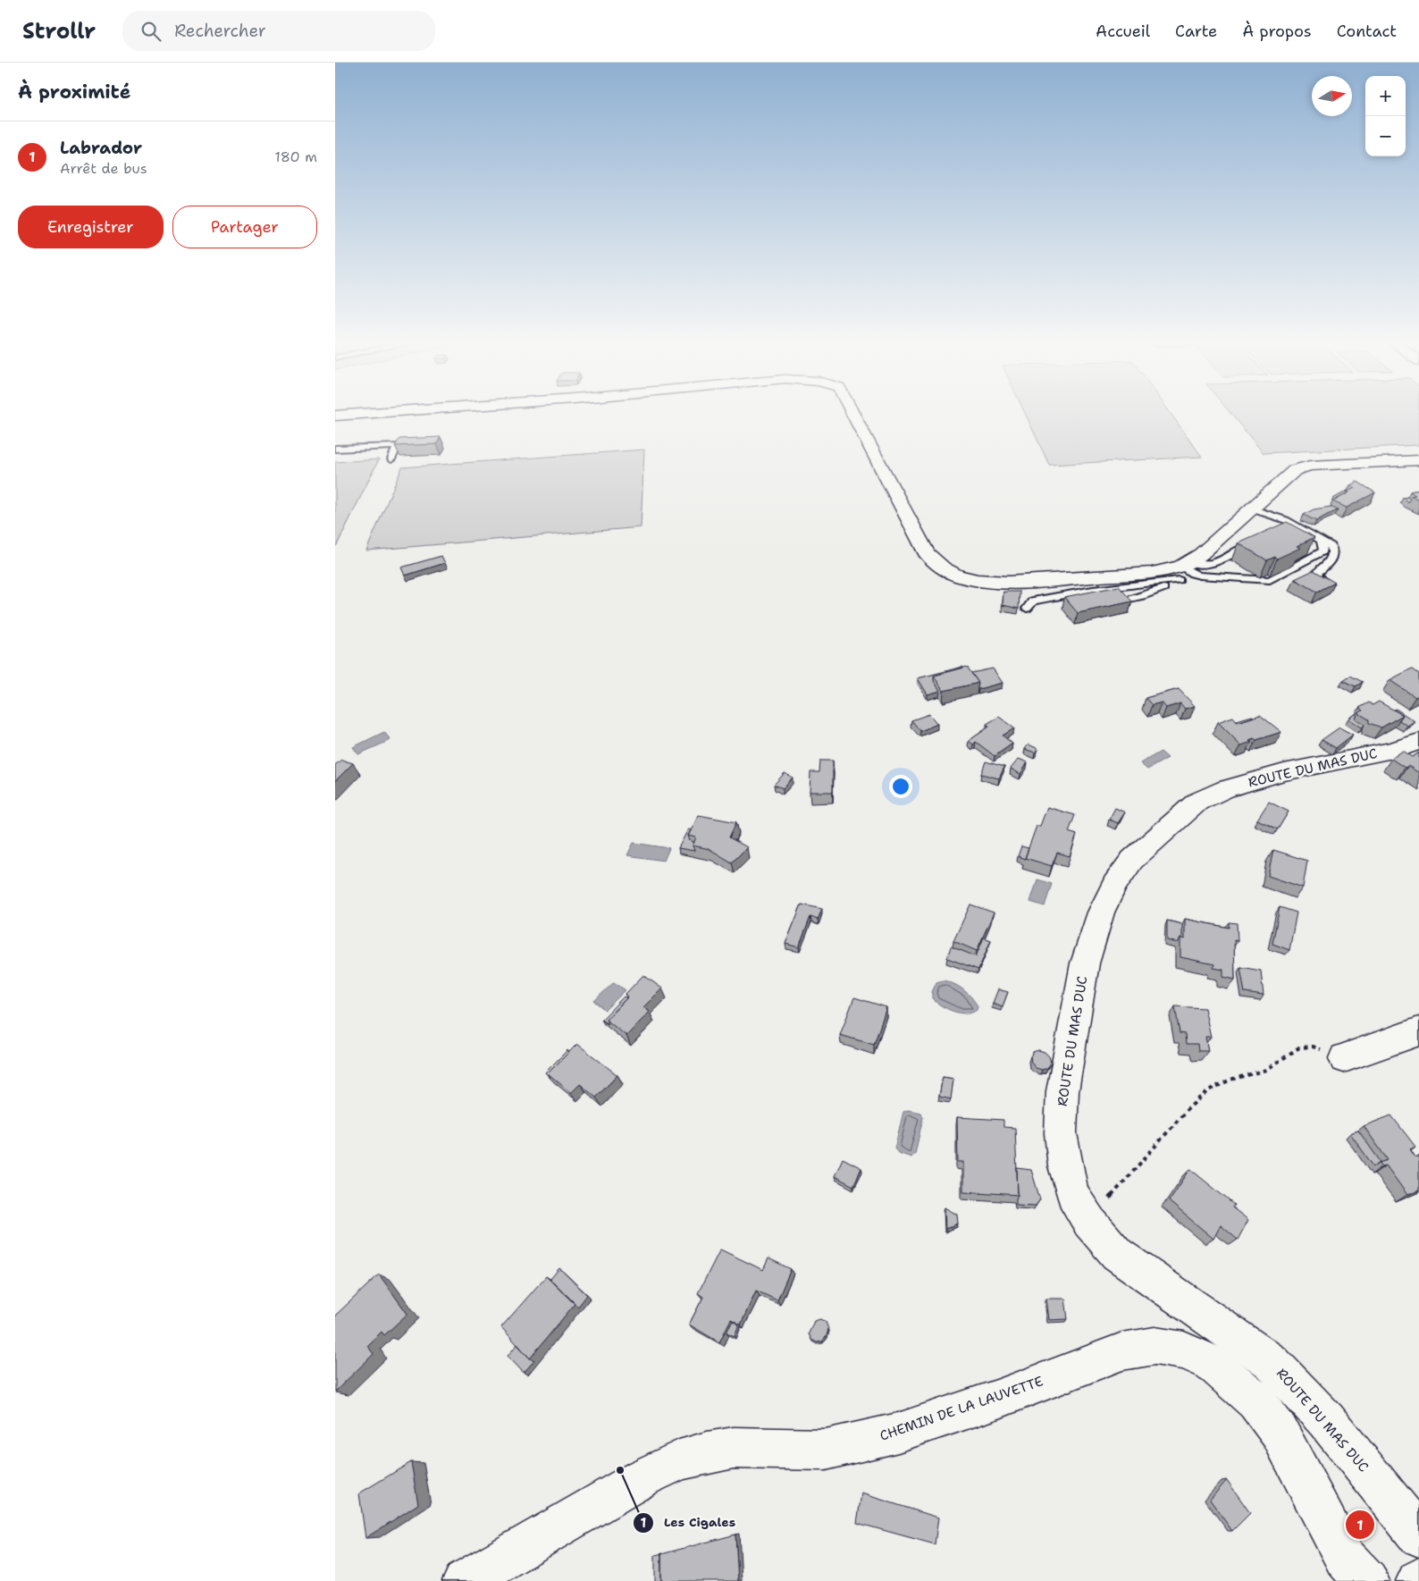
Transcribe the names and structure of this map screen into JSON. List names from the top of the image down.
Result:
{
  "streets": {
    "street": ["ROUTE DU MAS DUC", "CHEMIN DE LA LAUVETTE"]
  },
  "places": ["Les Cigales"],
  "north": "right",
  "page": {
    "header": "Strollr",
    "search": "Rechercher",
    "nav": [
      "Accueil",
      "Carte",
      "À propos",
      "Contact"
    ],
    "heading": "À proximité",
    "map_buttons": ["+", "−"],
    "list": [
      {
        "mark": "1",
        "name": "Labrador",
        "note": "Arrêt de bus",
        "value": "180 m"
      }
    ],
    "buttons": ["Enregistrer", "Partager"],
    "pins": "1"
  }
}
